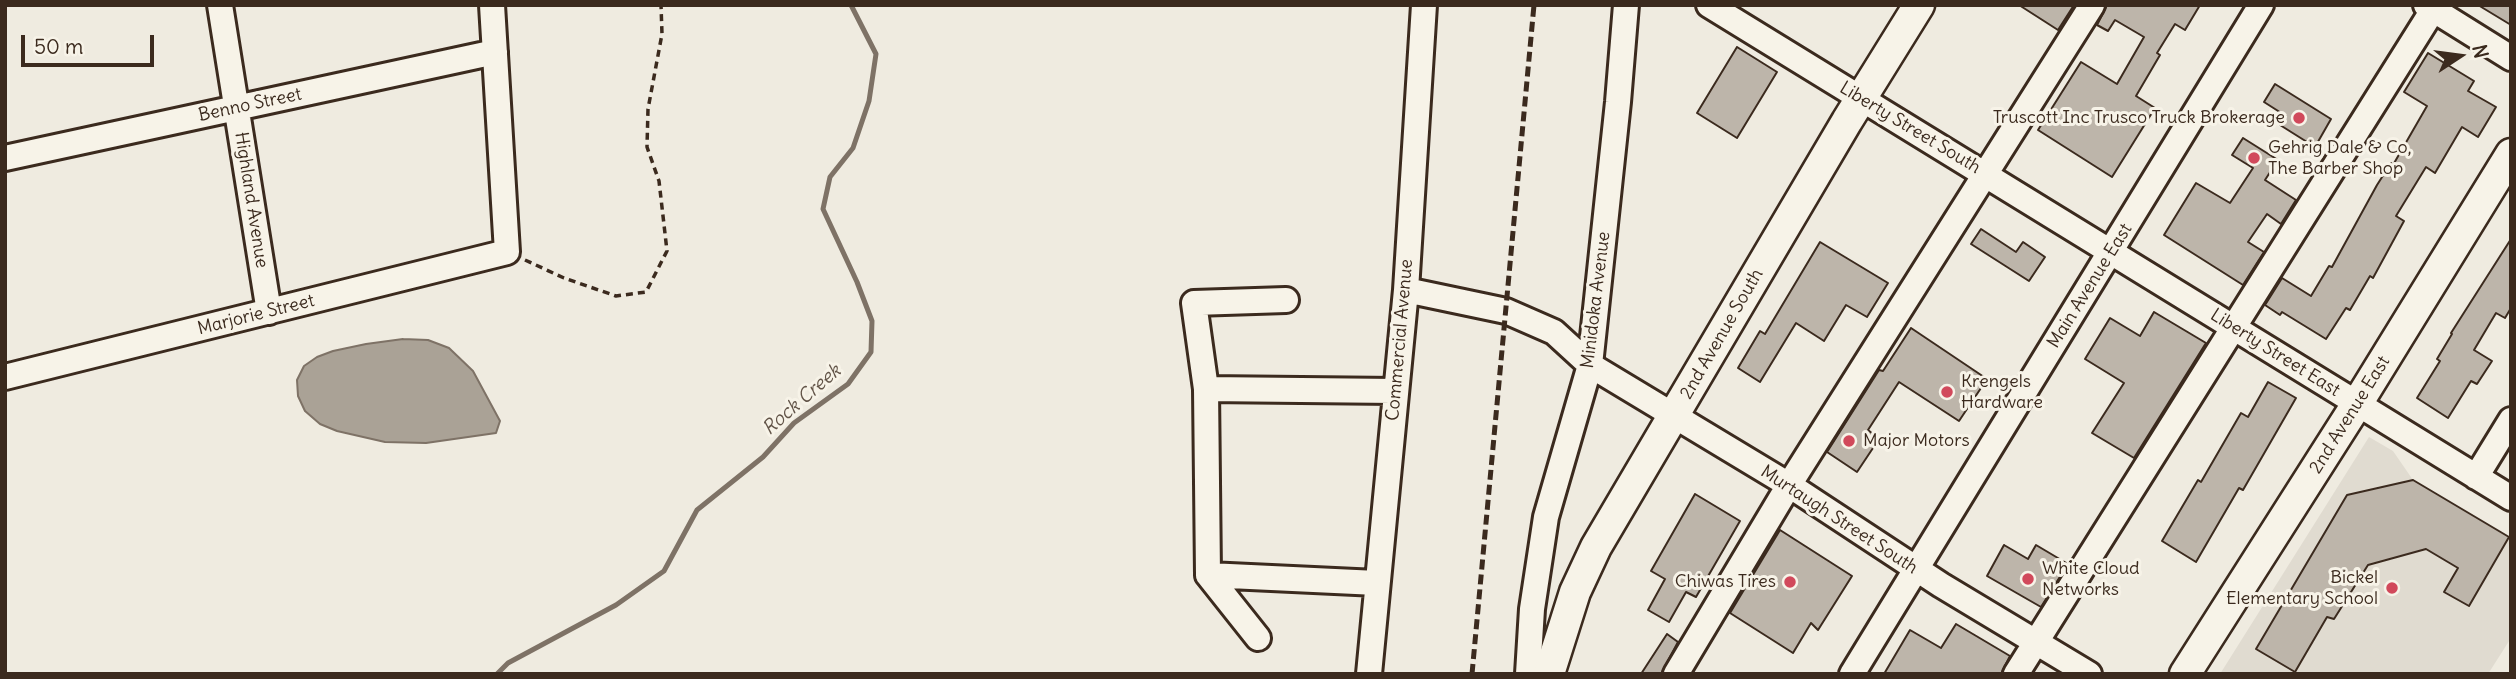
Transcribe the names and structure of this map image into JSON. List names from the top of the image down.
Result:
{
  "streets": {
    "main road": ["2nd Avenue South", "2nd Avenue East"],
    "street": [
      "Benno Street",
      "Liberty Street South",
      "Highland Avenue",
      "Main Avenue East",
      "Minidoka Avenue",
      "Marjorie Street",
      "Commercial Avenue",
      "Liberty Street East",
      "Murtaugh Street South"
    ]
  },
  "crossings": [
    ["Benno Street", "Highland Avenue"],
    ["Liberty Street South", "Main Avenue East"],
    ["Liberty Street South", "2nd Avenue South"],
    ["Liberty Street South", "Liberty Street East"],
    ["Highland Avenue", "Marjorie Street"],
    ["Main Avenue East", "Liberty Street East"],
    ["Main Avenue East", "Murtaugh Street South"],
    ["Minidoka Avenue", "Murtaugh Street South"],
    ["2nd Avenue South", "Murtaugh Street South"],
    ["Commercial Avenue", "Murtaugh Street South"],
    ["Liberty Street East", "2nd Avenue East"]
  ],
  "water": ["Rock Creek"],
  "places": [
    "Truscott Inc Trusco Truck Brokerage",
    "Gehrig Dale & Co, The Barber Shop",
    "Krengels Hardware",
    "Major Motors",
    "White Cloud Networks",
    "Chiwas Tires",
    "Bickel Elementary School"
  ],
  "scale_bar": "50 m",
  "north": "right"
}
